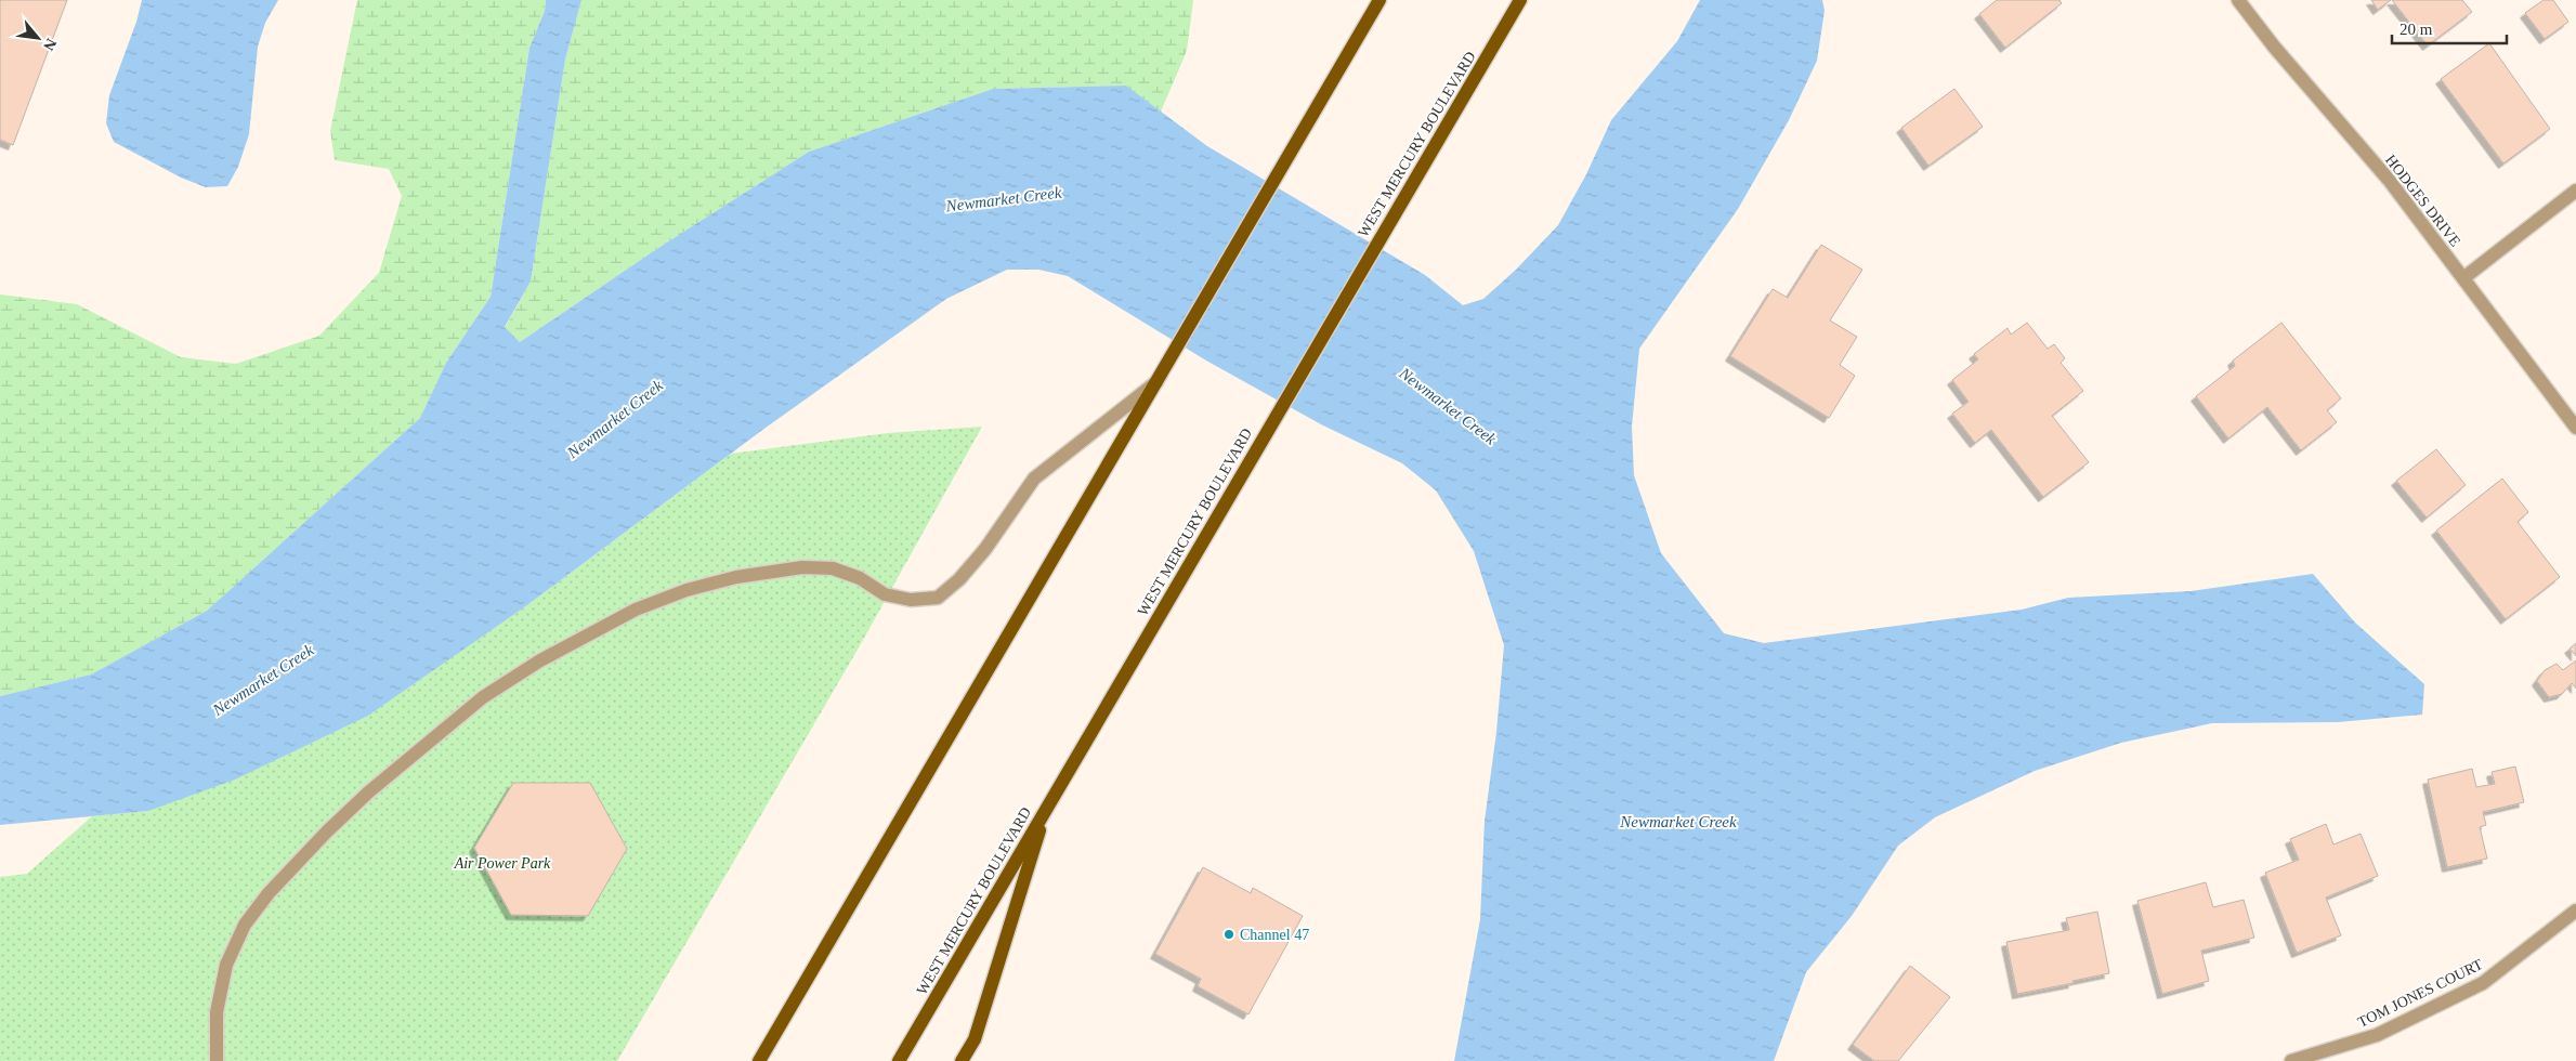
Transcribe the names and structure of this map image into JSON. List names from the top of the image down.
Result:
{
  "streets": {
    "main road": ["WEST MERCURY BOULEVARD"],
    "street": ["HODGES DRIVE", "TOM JONES COURT"]
  },
  "water": ["Newmarket Creek"],
  "parks": ["Air Power Park"],
  "places": ["Channel 47"],
  "scale_bar": "20 m",
  "north": "bottom right"
}
